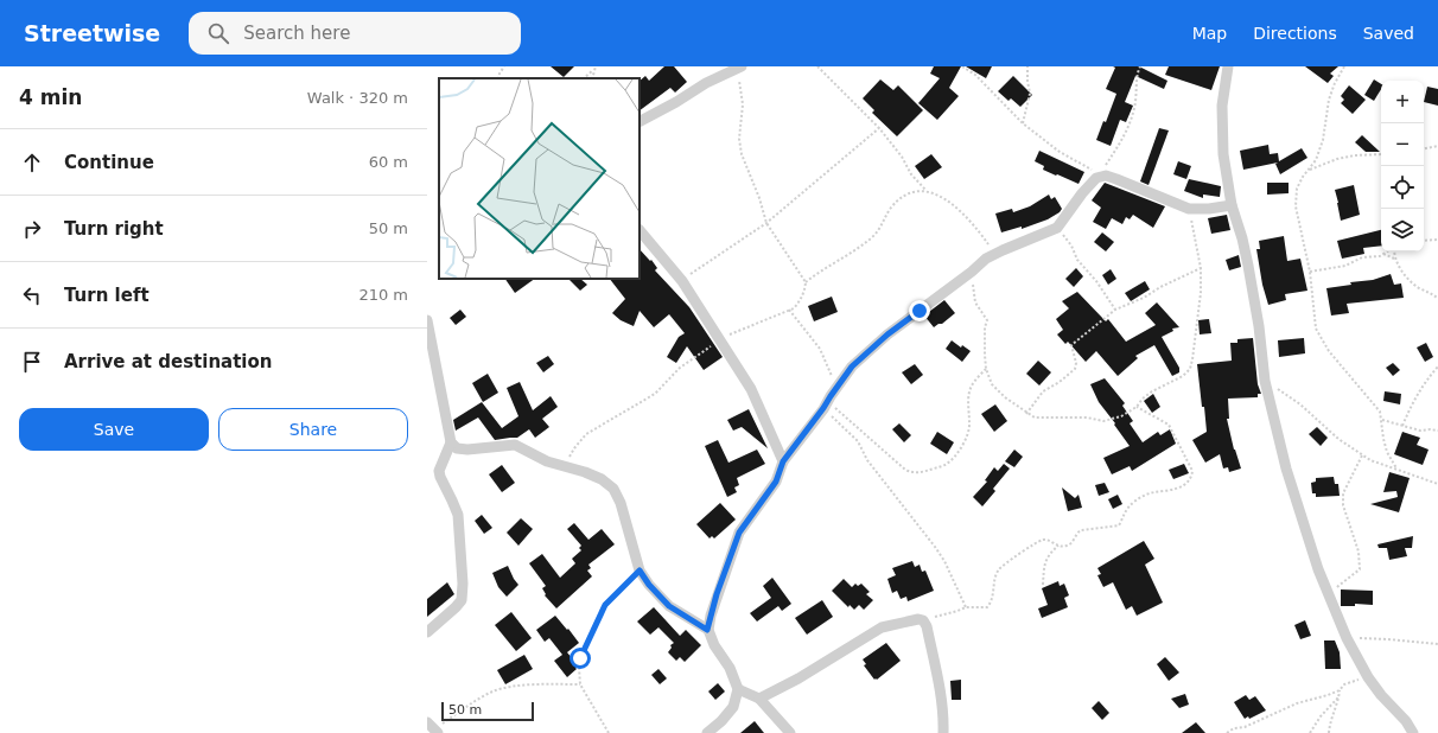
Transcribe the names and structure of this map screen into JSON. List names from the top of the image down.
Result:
{
  "scale_bar": "50 m",
  "page": {
    "header": "Streetwise",
    "search": "Search here",
    "nav": ["Map", "Directions", "Saved"],
    "heading": ["4 min", "Walk · 320 m"],
    "map_buttons": ["+", "−"],
    "list": [
      ["Continue", "60 m"],
      ["Turn right", "50 m"],
      ["Turn left", "210 m"],
      "Arrive at destination"
    ],
    "buttons": ["Save", "Share"],
    "scale": "50 m"
  }
}
